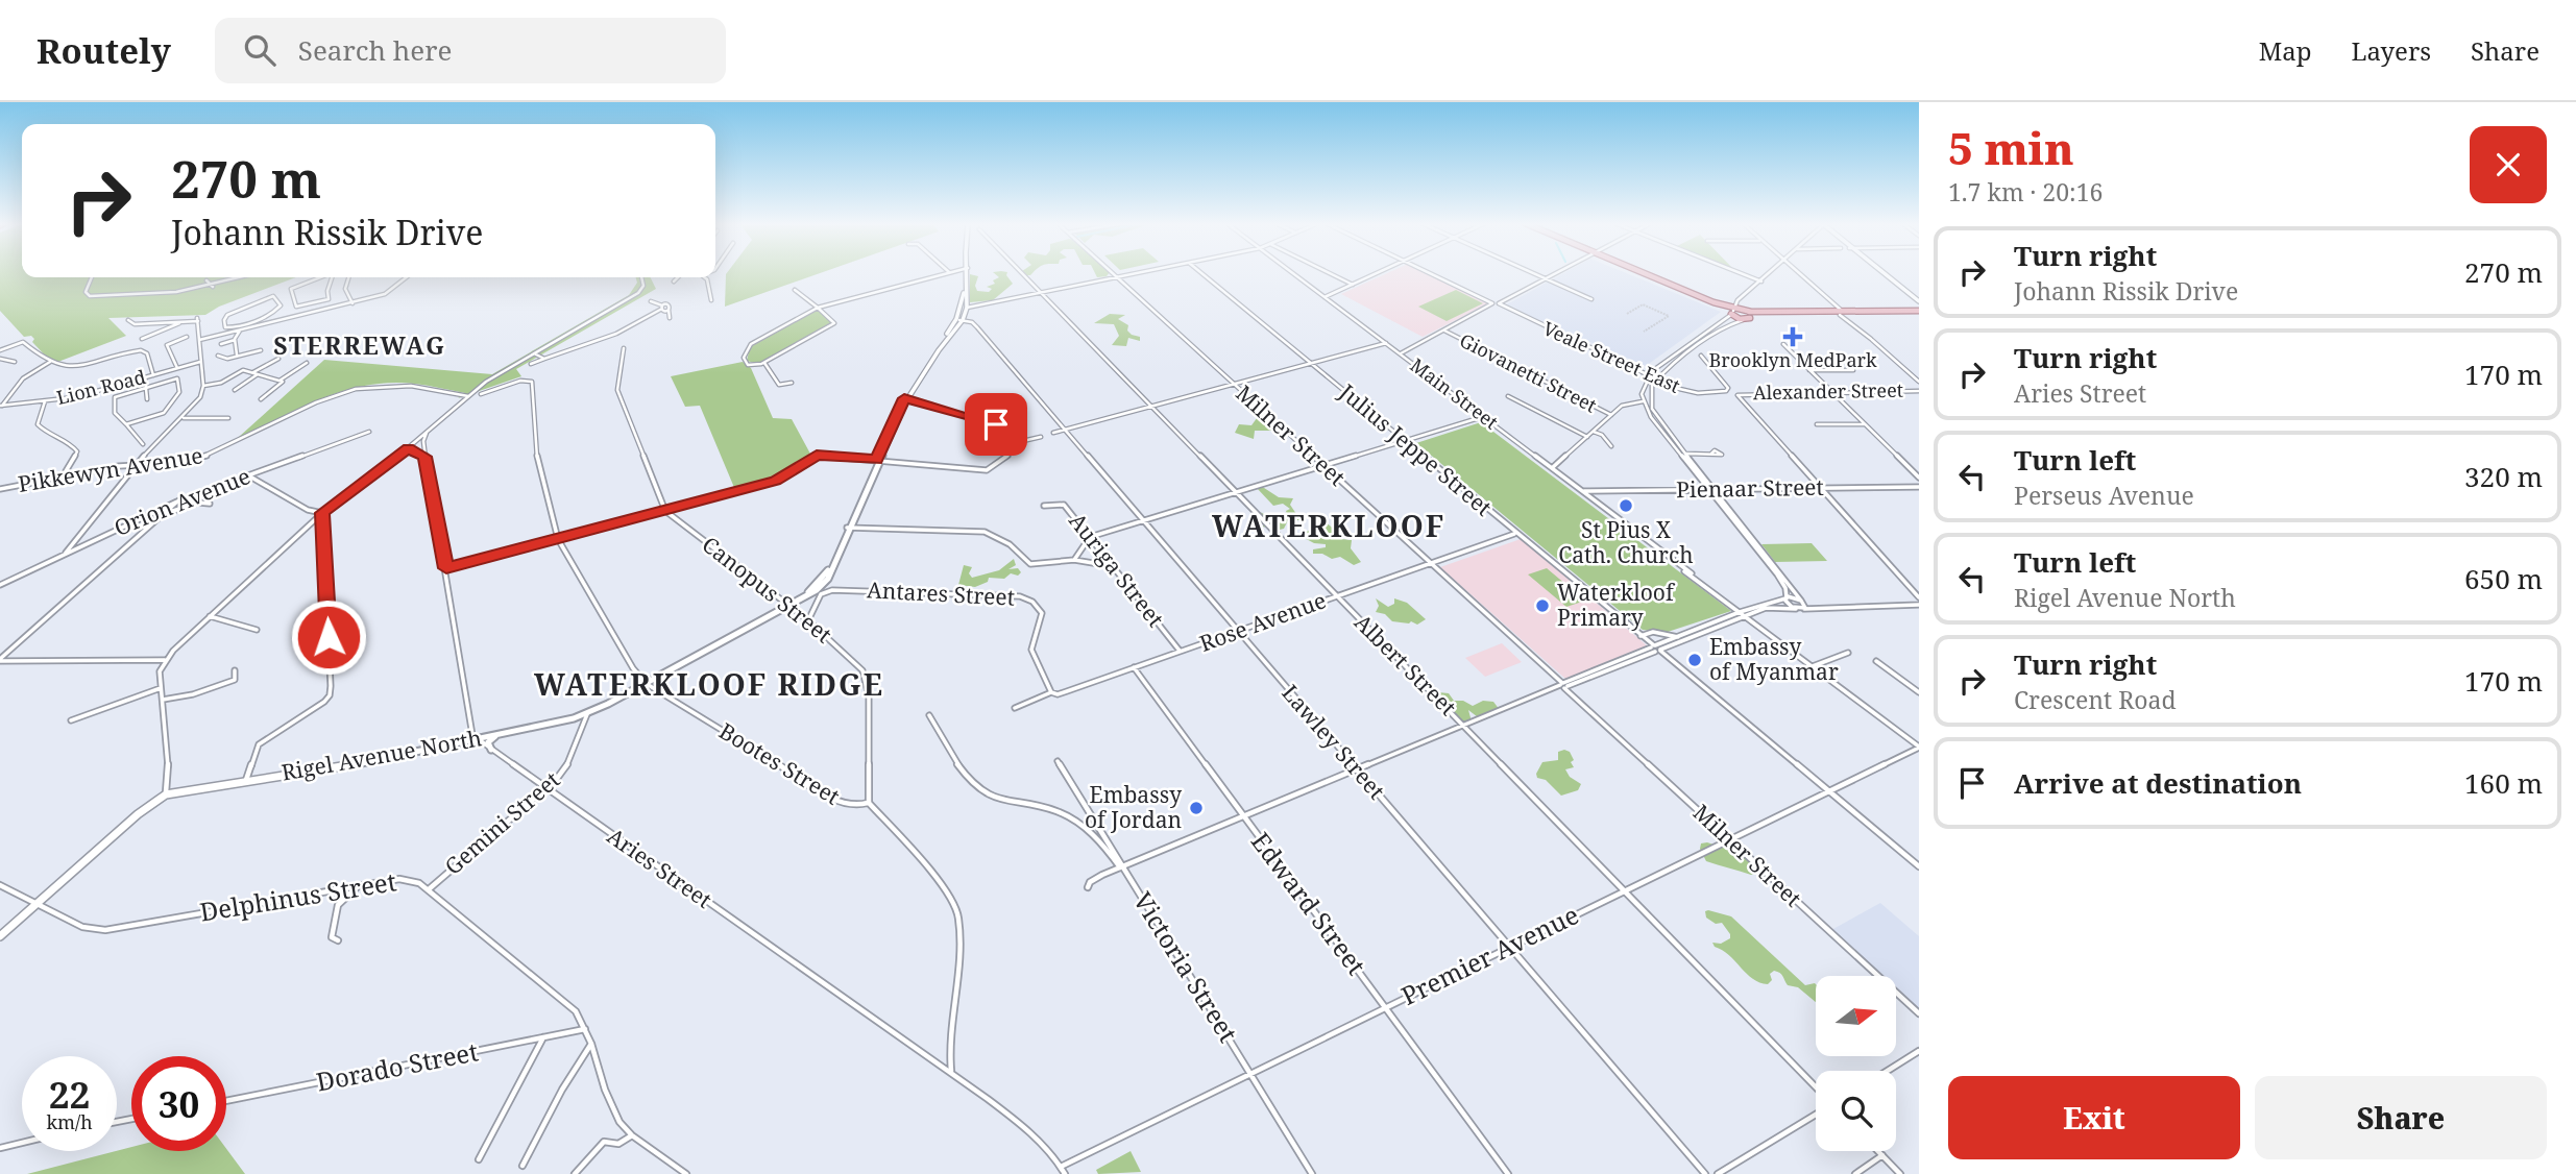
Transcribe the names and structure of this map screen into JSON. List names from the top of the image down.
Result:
{
  "streets": {
    "main road": ["Rigel Avenue North"],
    "street": [
      "Veale Street East",
      "Giovanetti Street",
      "Lion Road",
      "Alexander Street",
      "Main Street",
      "Milner Street",
      "Julius Jeppe Street",
      "Pikkewyn Avenue",
      "Pienaar Street",
      "Orion Avenue",
      "Auriga Street",
      "Canopus Street",
      "Antares Street",
      "Rose Avenue",
      "Albert Street",
      "Lawley Street",
      "Bootes Street",
      "Gemini Street",
      "Aries Street",
      "Delphinus Street",
      "Edward Street",
      "Premier Avenue",
      "Victoria Street",
      "Dorado Street"
    ]
  },
  "crossings": [
    ["Alexander Street", "Pienaar Street"],
    ["Main Street", "Pienaar Street"],
    ["Main Street", "Premier Avenue"],
    ["Milner Street", "Rose Avenue"],
    ["Milner Street", "Premier Avenue"],
    ["Julius Jeppe Street", "Rose Avenue"],
    ["Julius Jeppe Street", "Premier Avenue"],
    ["Auriga Street", "Rose Avenue"],
    ["Canopus Street", "Antares Street"],
    ["Canopus Street", "Rigel Avenue North"],
    ["Canopus Street", "Bootes Street"],
    ["Antares Street", "Rose Avenue"],
    ["Rose Avenue", "Albert Street"],
    ["Rose Avenue", "Lawley Street"],
    ["Rose Avenue", "Edward Street"],
    ["Albert Street", "Premier Avenue"],
    ["Lawley Street", "Rigel Avenue North"],
    ["Lawley Street", "Premier Avenue"],
    ["Rigel Avenue North", "Bootes Street"],
    ["Rigel Avenue North", "Gemini Street"],
    ["Rigel Avenue North", "Aries Street"],
    ["Rigel Avenue North", "Delphinus Street"],
    ["Gemini Street", "Aries Street"],
    ["Gemini Street", "Delphinus Street"],
    ["Aries Street", "Premier Avenue"],
    ["Delphinus Street", "Dorado Street"],
    ["Edward Street", "Premier Avenue"],
    ["Premier Avenue", "Victoria Street"]
  ],
  "districts": ["STERREWAG", "WATERKLOOF", "WATERKLOOF RIDGE"],
  "places": {
    "health": ["Brooklyn MedPark"],
    "other": [
      "St Pius X Cath. Church",
      "Waterkloof Primary",
      "Embassy of Myanmar",
      "Embassy of Jordan"
    ]
  },
  "north": "right",
  "page": {
    "header": "Routely",
    "search": "Search here",
    "nav": ["Map", "Layers", "Share"],
    "heading": ["5 min", "1.7 km · 20:16"],
    "turn": ["270 m", "Johann Rissik Drive"],
    "list": [
      {
        "name": "Turn right",
        "note": "Johann Rissik Drive",
        "value": "270 m"
      },
      {
        "name": "Turn right",
        "note": "Aries Street",
        "value": "170 m"
      },
      {
        "name": "Turn left",
        "note": "Perseus Avenue",
        "value": "320 m"
      },
      {
        "name": "Turn left",
        "note": "Rigel Avenue North",
        "value": "650 m"
      },
      {
        "name": "Turn right",
        "note": "Crescent Road",
        "value": "170 m"
      },
      {
        "name": "Arrive at destination",
        "value": "160 m"
      }
    ],
    "speed": "22 km/h",
    "limit": "30",
    "buttons": ["Exit", "Share"]
  }
}
